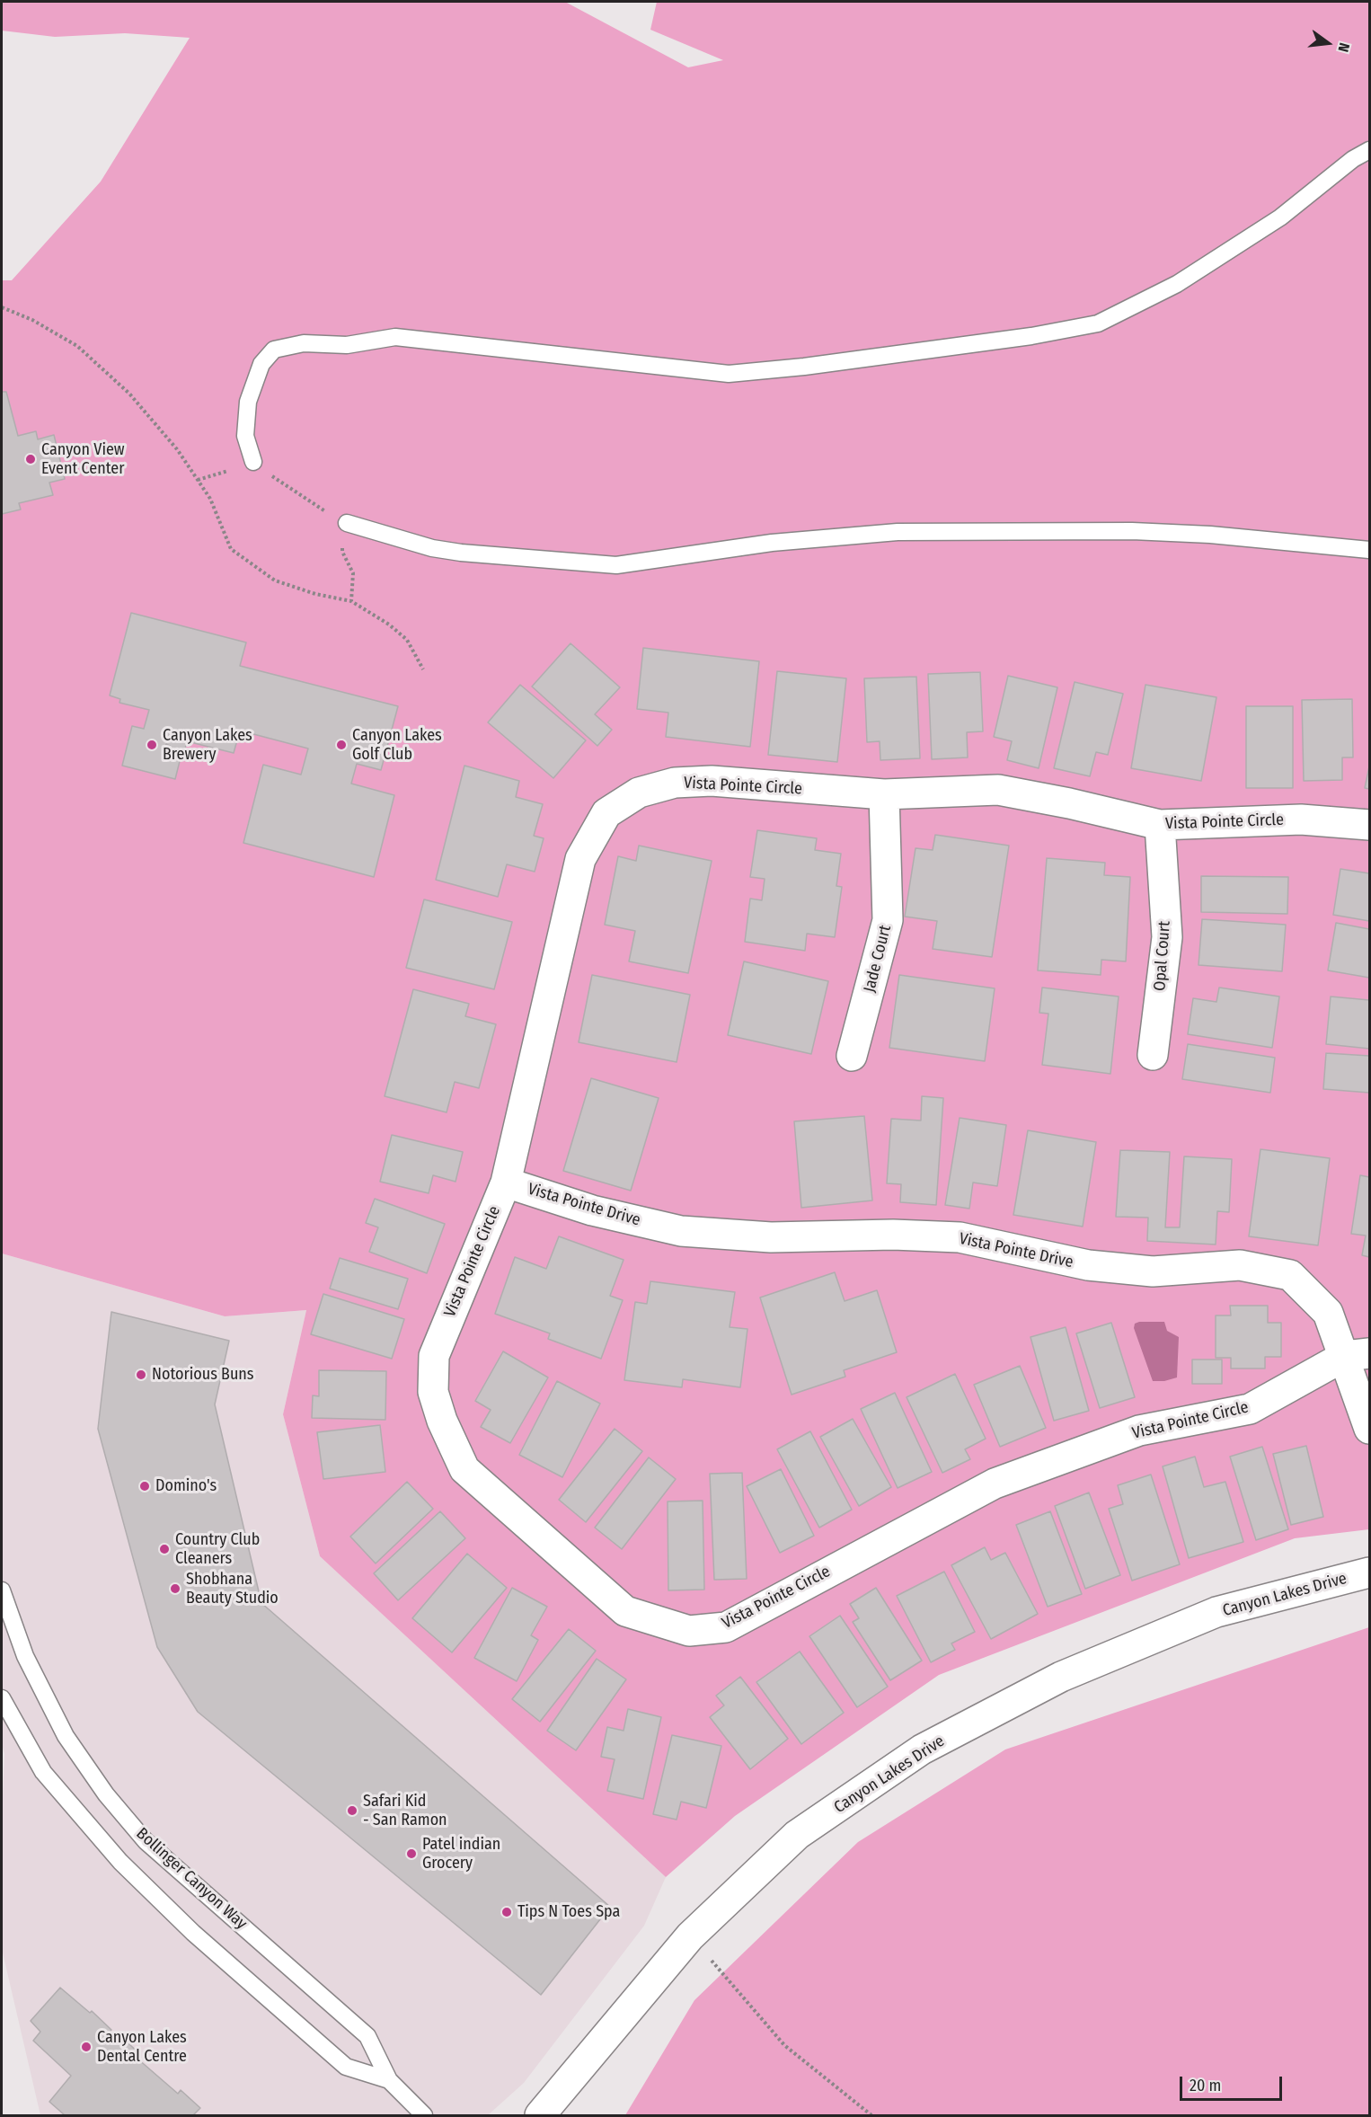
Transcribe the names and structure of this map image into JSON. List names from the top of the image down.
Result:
{
  "streets": {
    "street": [
      "Vista Pointe Circle",
      "Opal Court",
      "Jade Court",
      "Vista Pointe Drive",
      "Canyon Lakes Drive"
    ],
    "lane": ["Bollinger Canyon Way"]
  },
  "crossings": [
    ["Vista Pointe Circle", "Opal Court"],
    ["Vista Pointe Circle", "Jade Court"],
    ["Vista Pointe Circle", "Vista Pointe Drive"]
  ],
  "places": [
    "Canyon View Event Center",
    "Canyon Lakes Brewery",
    "Canyon Lakes Golf Club",
    "Notorious Buns",
    "Domino's",
    "Country Club Cleaners",
    "Shobhana Beauty Studio",
    "Safari Kid - San Ramon",
    "Patel indian Grocery",
    "Tips N Toes Spa",
    "Canyon Lakes Dental Centre"
  ],
  "scale_bar": "20 m",
  "north": "right"
}
